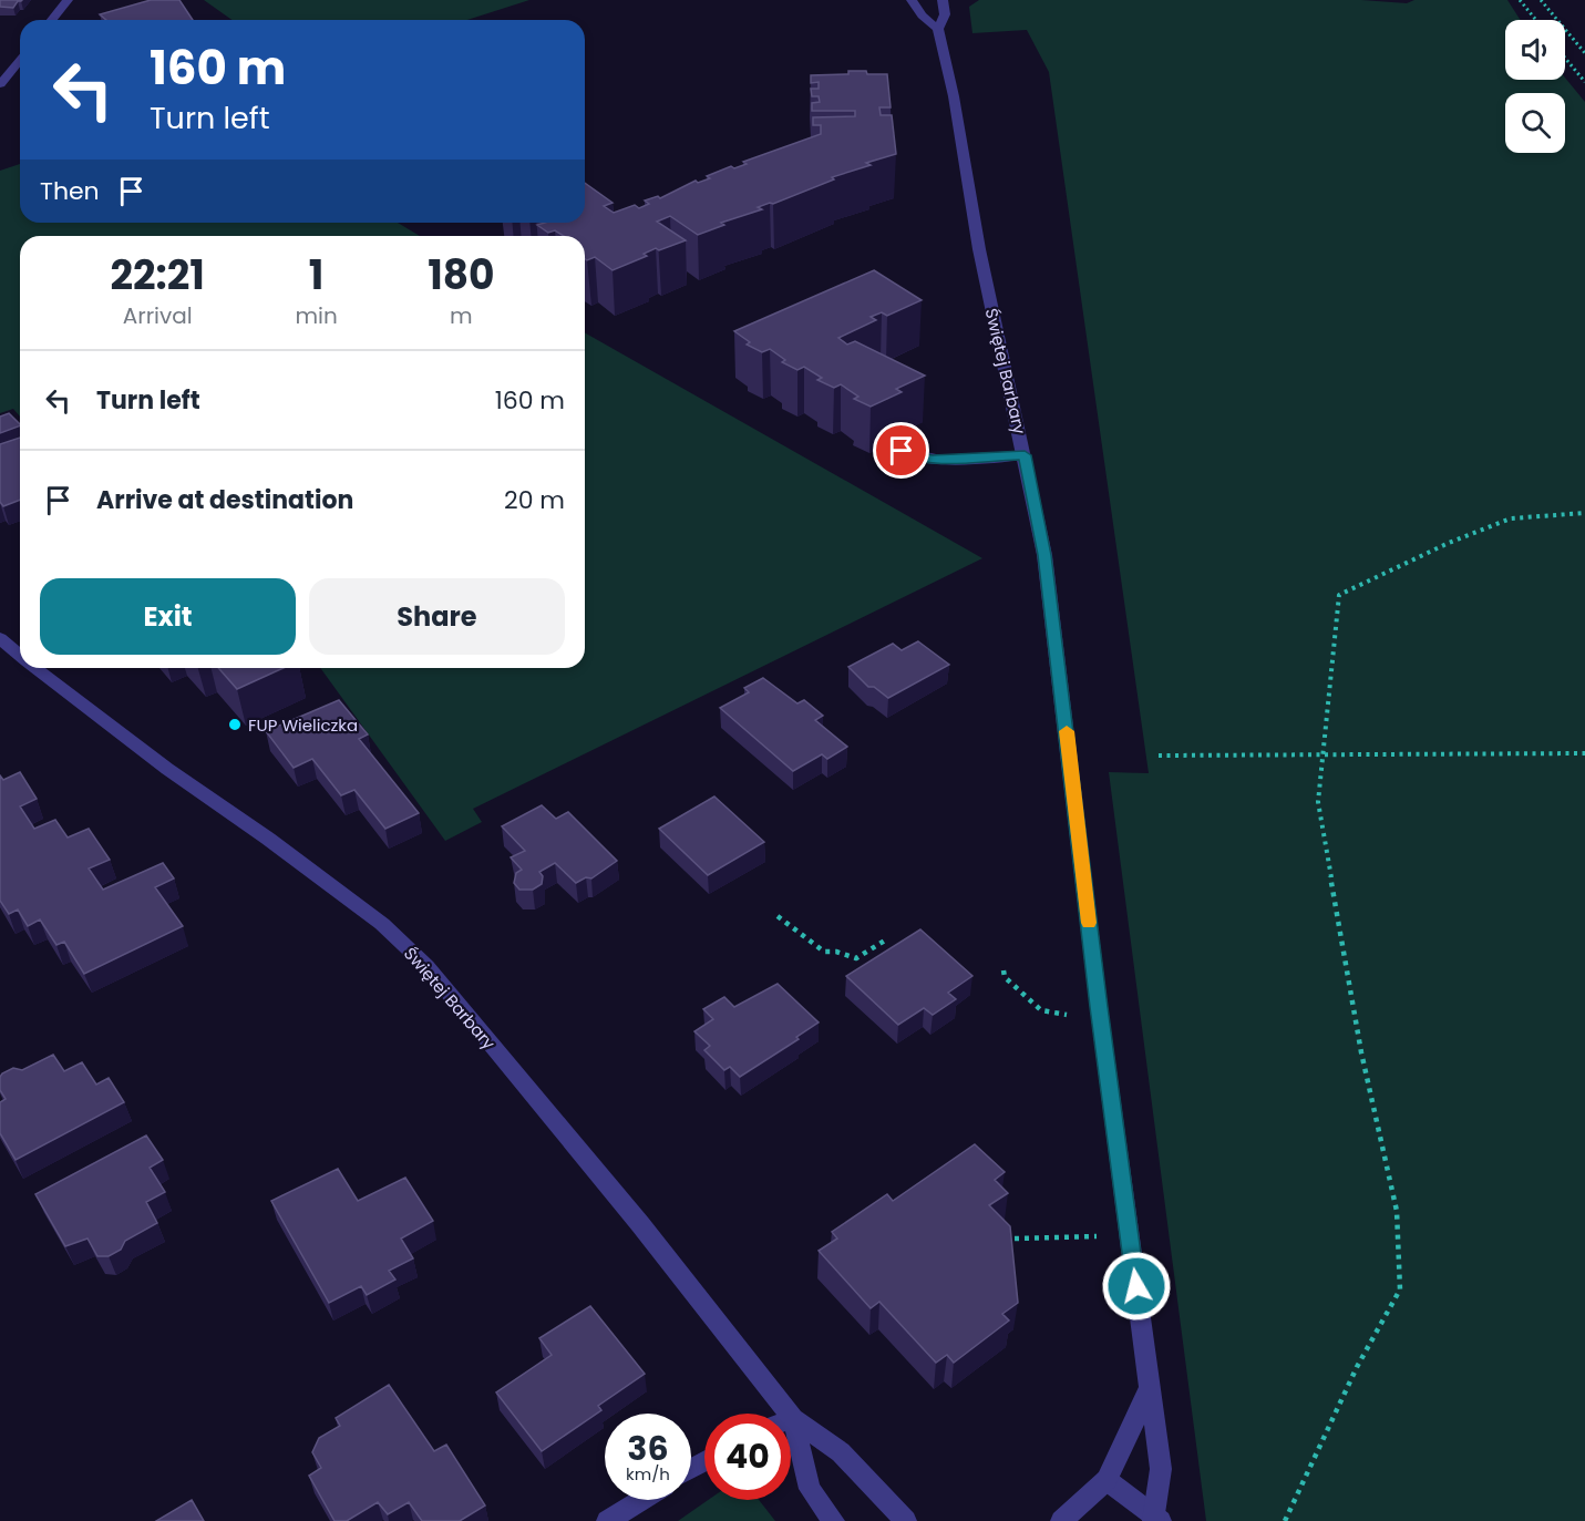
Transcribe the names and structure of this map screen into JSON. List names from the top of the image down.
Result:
{
  "streets": {
    "street": ["Świętej Barbary"]
  },
  "places": ["FUP Wieliczka"],
  "page": {
    "turn": ["160 m", "Turn left"],
    "then": "Then",
    "eta": [
      "22:21",
      "Arrival",
      "1",
      "min",
      "180",
      "m"
    ],
    "list": [
      {
        "name": "Turn left",
        "value": "160 m"
      },
      {
        "name": "Arrive at destination",
        "value": "20 m"
      }
    ],
    "buttons": ["Exit", "Share"],
    "speed": "36 km/h",
    "limit": "40"
  }
}
